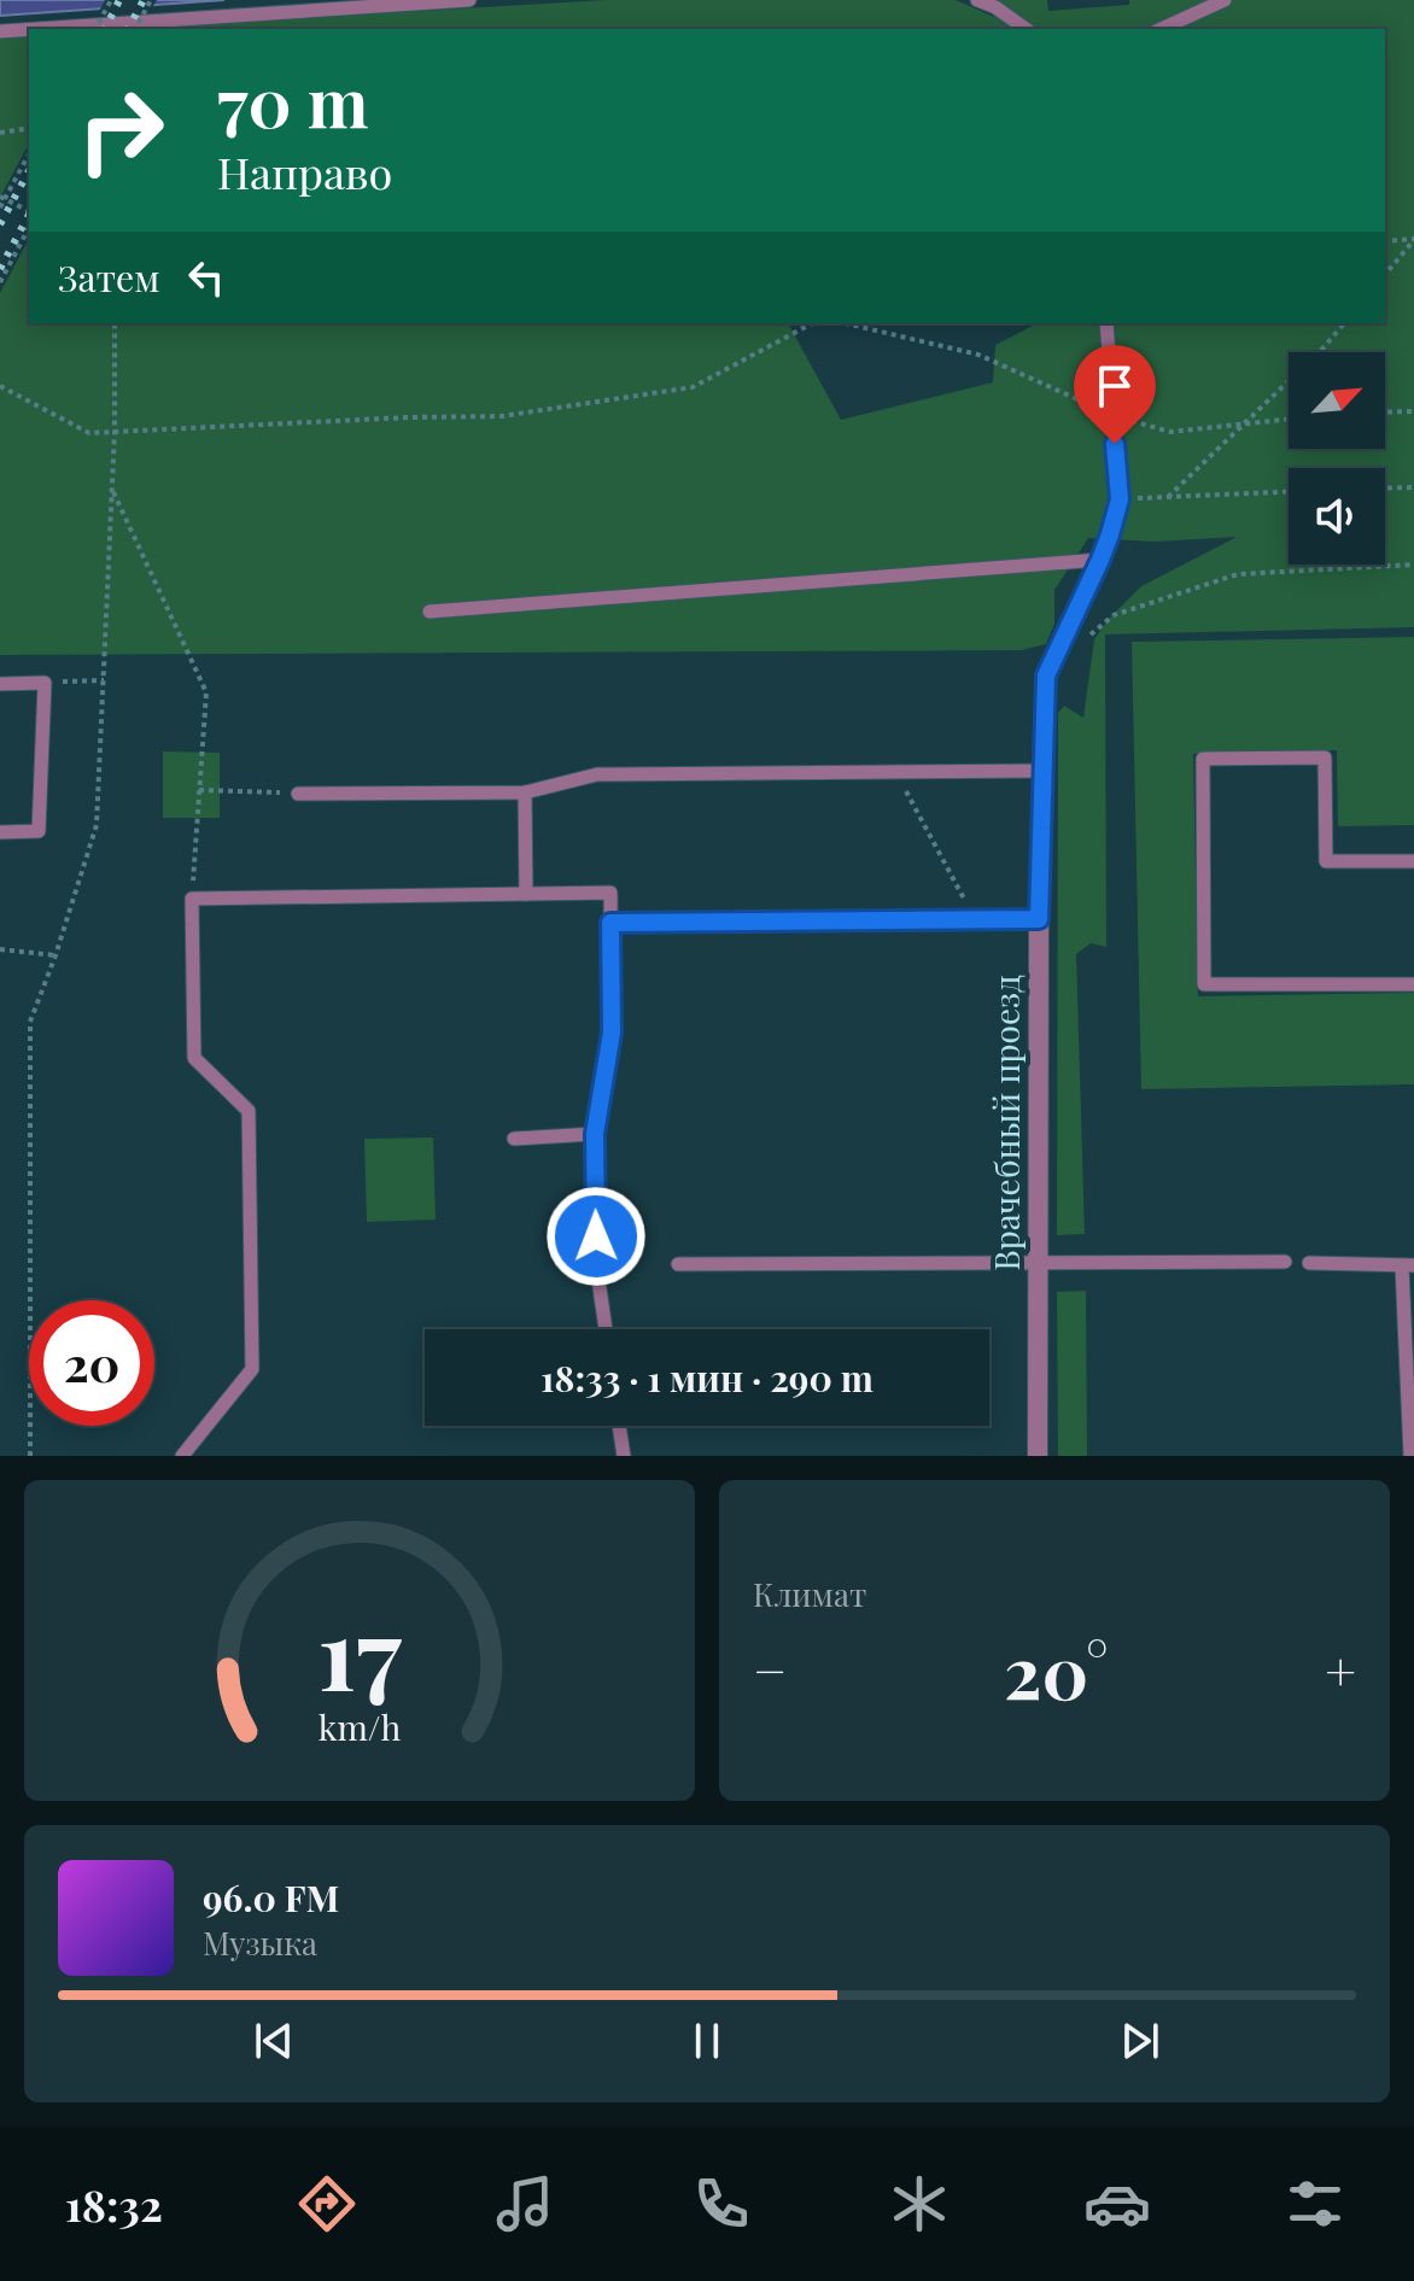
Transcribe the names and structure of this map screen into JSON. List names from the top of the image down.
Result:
{
  "streets": {
    "street": ["Врачебный проезд"]
  },
  "north": "top right",
  "page": {
    "turn": ["70 m", "Направо"],
    "then": "Затем",
    "limit": "20",
    "trip": "18:33 · 1 мин · 290 m",
    "tile": "Климат",
    "heat": ["−", "20°", "+"],
    "song": ["96.0 FM", "Музыка"],
    "tabs": "18:32",
    "gauge": ["17", "km/h"]
  }
}
